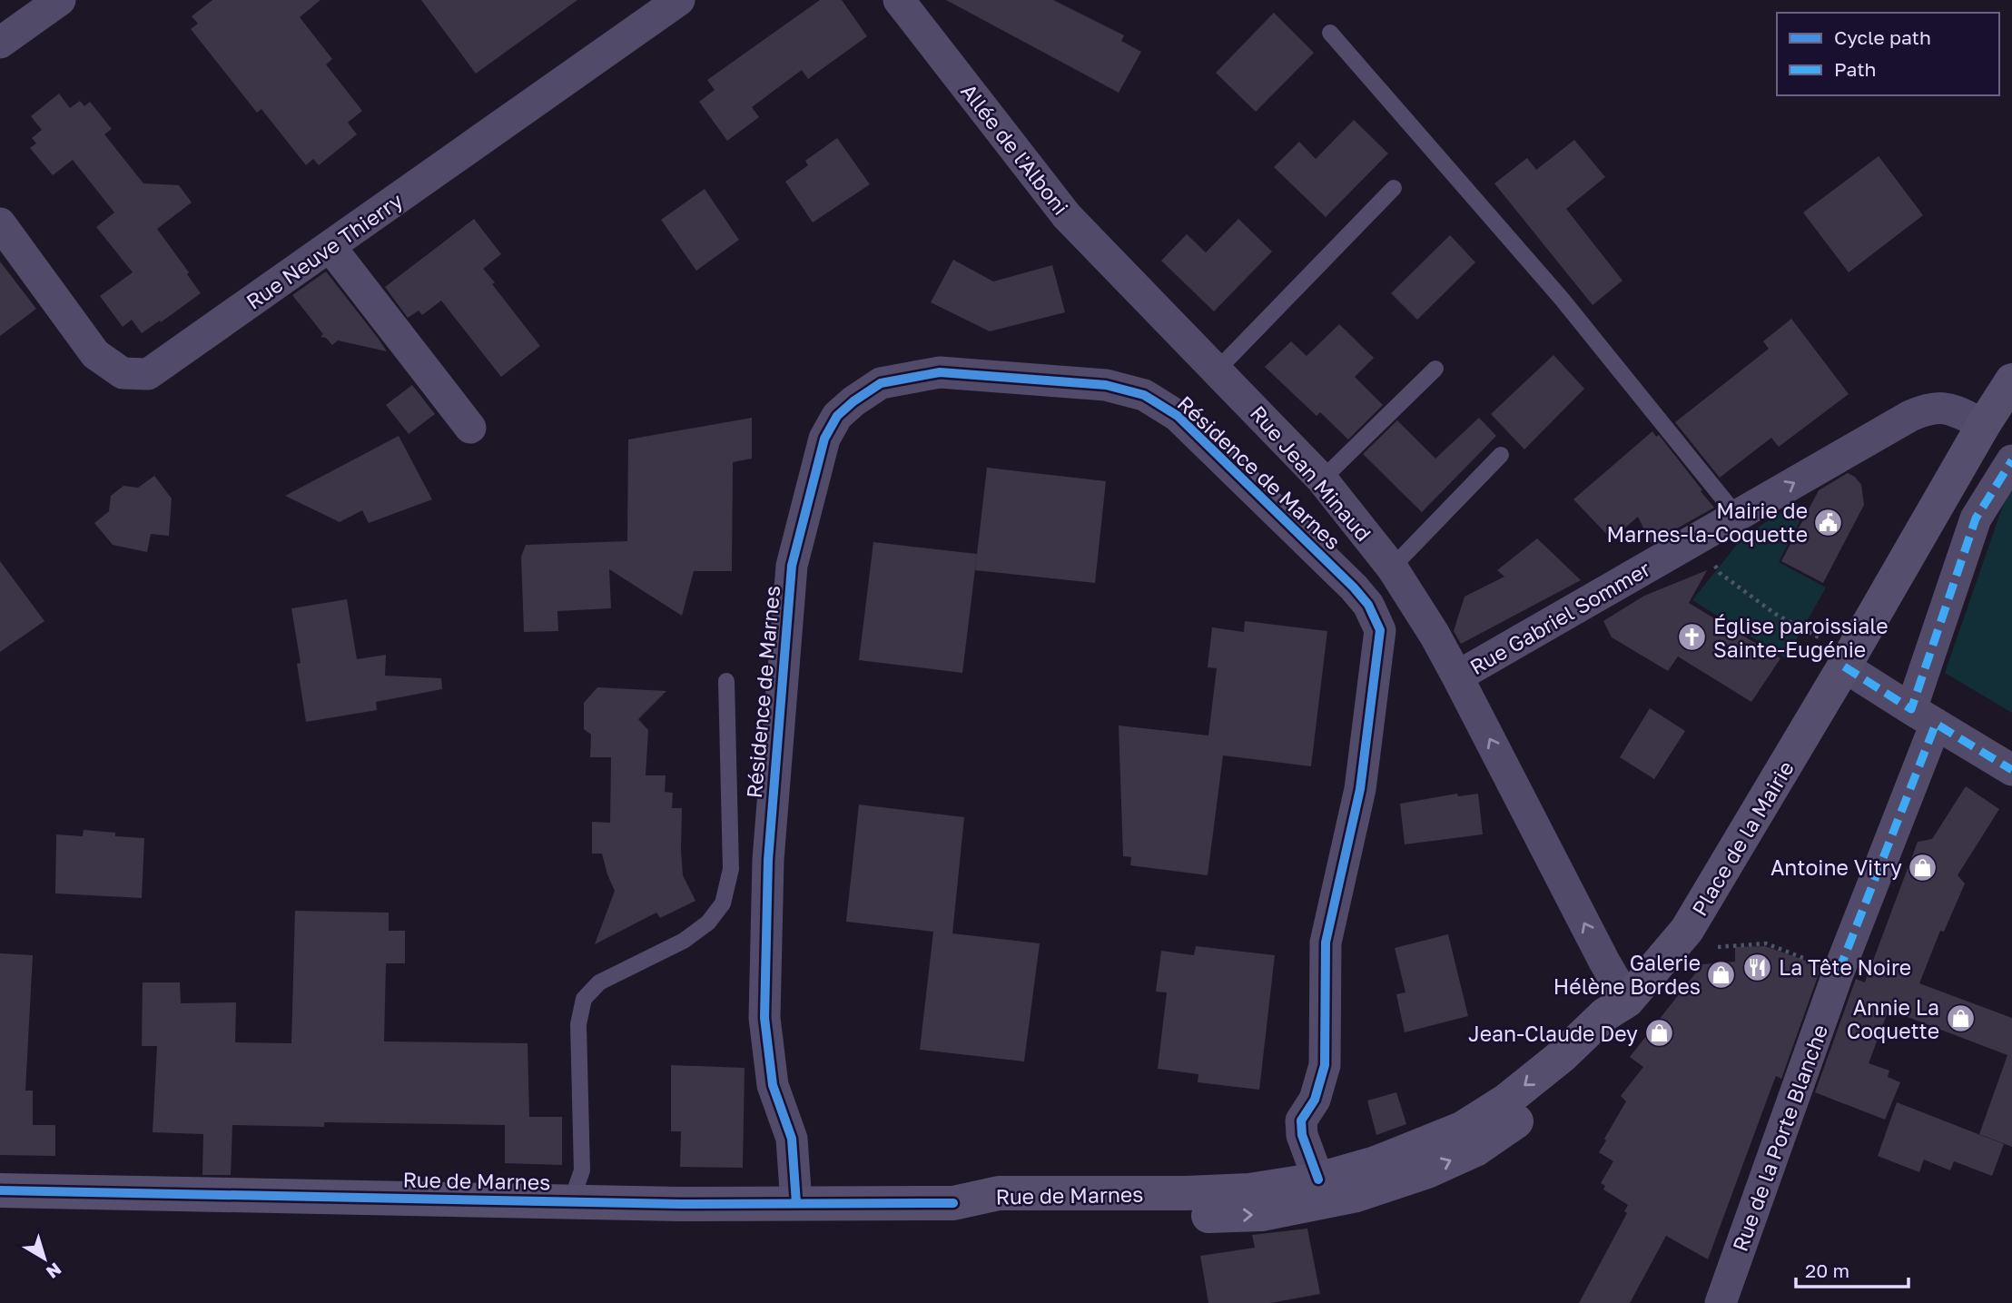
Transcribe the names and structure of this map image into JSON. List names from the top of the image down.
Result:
{
  "streets": {
    "main road": ["Place de la Mairie", "Rue de Marnes"],
    "street": [
      "Allée de l'Alboni",
      "Rue Neuve Thierry",
      "Résidence de Marnes",
      "Rue Jean Minaud",
      "Rue Gabriel Sommer",
      "Rue de la Porte Blanche"
    ]
  },
  "crossings": [
    ["Allée de l'Alboni", "Rue Jean Minaud"],
    ["Résidence de Marnes", "Rue de Marnes"],
    ["Rue Jean Minaud", "Rue Gabriel Sommer"],
    ["Rue Gabriel Sommer", "Place de la Mairie"]
  ],
  "places": {
    "public building": ["Mairie de Marnes-la-Coquette"],
    "church": ["Église paroissiale Sainte-Eugénie"],
    "shop": [
      "Antoine Vitry",
      "Galerie Hélène Bordes",
      "Annie La Coquette",
      "Jean-Claude Dey"
    ],
    "restaurant": ["La Tête Noire"]
  },
  "legend": ["Cycle path", "Path"],
  "scale_bar": "20 m",
  "north": "bottom right"
}
